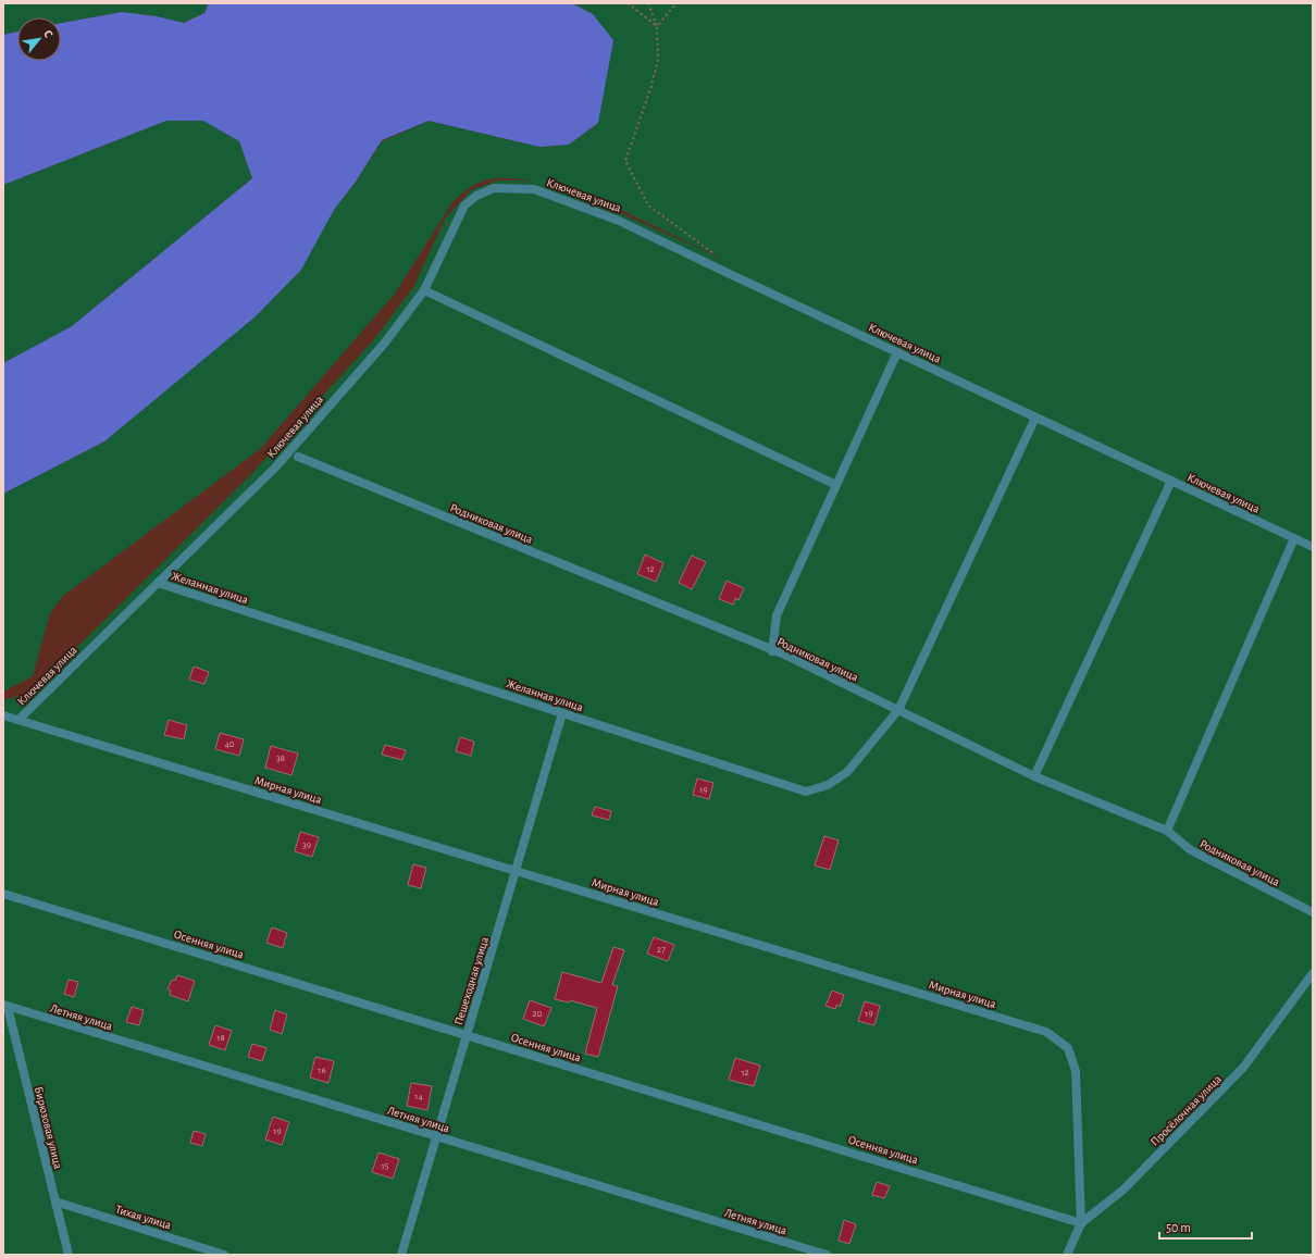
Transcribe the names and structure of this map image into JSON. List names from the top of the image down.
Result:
{
  "streets": {
    "street": [
      "Ключевая улица",
      "Родниковая улица",
      "Желанная улица",
      "Мирная улица",
      "Осенняя улица",
      "Пешеходная улица",
      "Летняя улица",
      "Просёлочная улица",
      "Бирюзовая улица",
      "Тихая улица"
    ]
  },
  "crossings": [
    ["Ключевая улица", "Желанная улица"],
    ["Ключевая улица", "Мирная улица"],
    ["Родниковая улица", "Желанная улица"],
    ["Желанная улица", "Пешеходная улица"],
    ["Мирная улица", "Осенняя улица"],
    ["Мирная улица", "Пешеходная улица"],
    ["Мирная улица", "Просёлочная улица"],
    ["Осенняя улица", "Пешеходная улица"],
    ["Осенняя улица", "Просёлочная улица"],
    ["Пешеходная улица", "Летняя улица"],
    ["Летняя улица", "Бирюзовая улица"],
    ["Бирюзовая улица", "Тихая улица"]
  ],
  "house_numbers": [
    "12",
    "40",
    "38",
    "19",
    "39",
    "27",
    "20",
    "19",
    "18",
    "16",
    "12",
    "14",
    "19",
    "15"
  ],
  "scale_bar": "50 m",
  "north": "top right"
}
